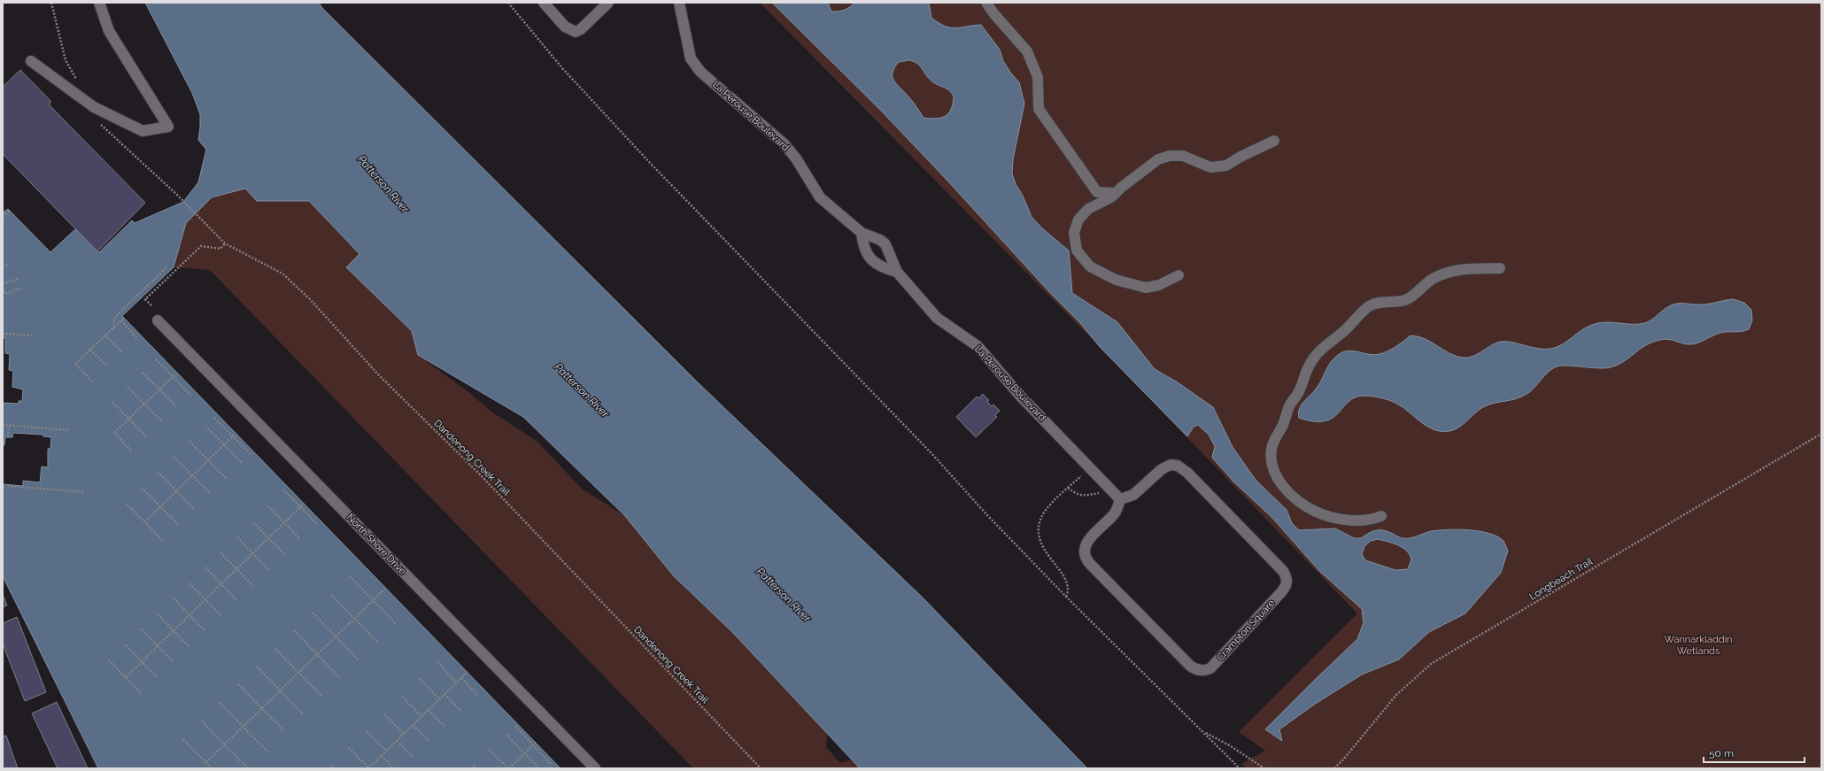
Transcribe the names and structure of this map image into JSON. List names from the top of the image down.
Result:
{
  "streets": {
    "street": ["La Perouse Boulevard", "North Shore Drive", "Crampton Square"],
    "path": ["Dandenong Creek Trail", "Longbeach Trail"]
  },
  "crossings": [
    ["La Perouse Boulevard", "Crampton Square"]
  ],
  "water": ["Patterson River"],
  "parks": ["Wannarkladdin Wetlands"],
  "scale_bar": "50 m"
}
